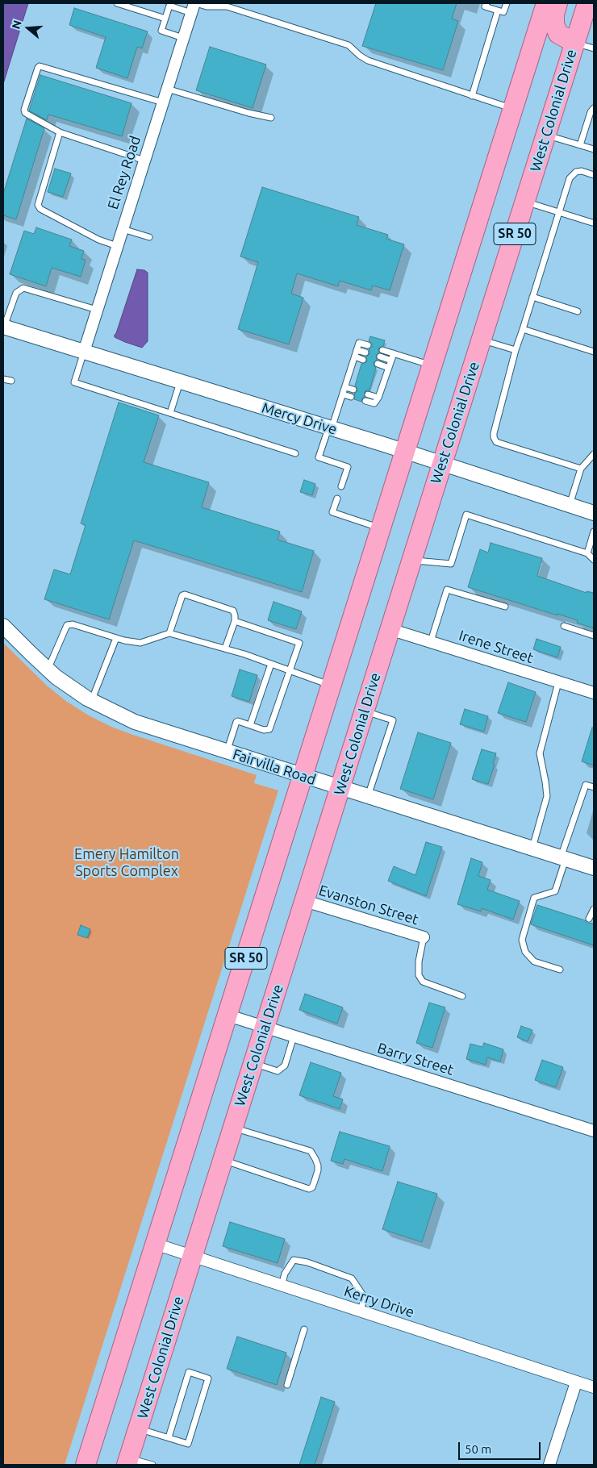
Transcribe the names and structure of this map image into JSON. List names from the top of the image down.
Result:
{
  "streets": {
    "highway": ["West Colonial Drive", "SR 50"],
    "street": [
      "El Rey Road",
      "Mercy Drive",
      "Irene Street",
      "Fairvilla Road",
      "Evanston Street",
      "Barry Street",
      "Kerry Drive"
    ]
  },
  "crossings": [
    ["West Colonial Drive", "Mercy Drive"],
    ["West Colonial Drive", "Irene Street"],
    ["West Colonial Drive", "Fairvilla Road"],
    ["West Colonial Drive", "Evanston Street"],
    ["West Colonial Drive", "Barry Street"],
    ["West Colonial Drive", "Kerry Drive"],
    ["El Rey Road", "Mercy Drive"],
    ["SR 50", "Mercy Drive"],
    ["SR 50", "Fairvilla Road"],
    ["SR 50", "Barry Street"],
    ["SR 50", "Kerry Drive"]
  ],
  "parks": ["Emery Hamilton Sports Complex"],
  "scale_bar": "50 m",
  "north": "left"
}
